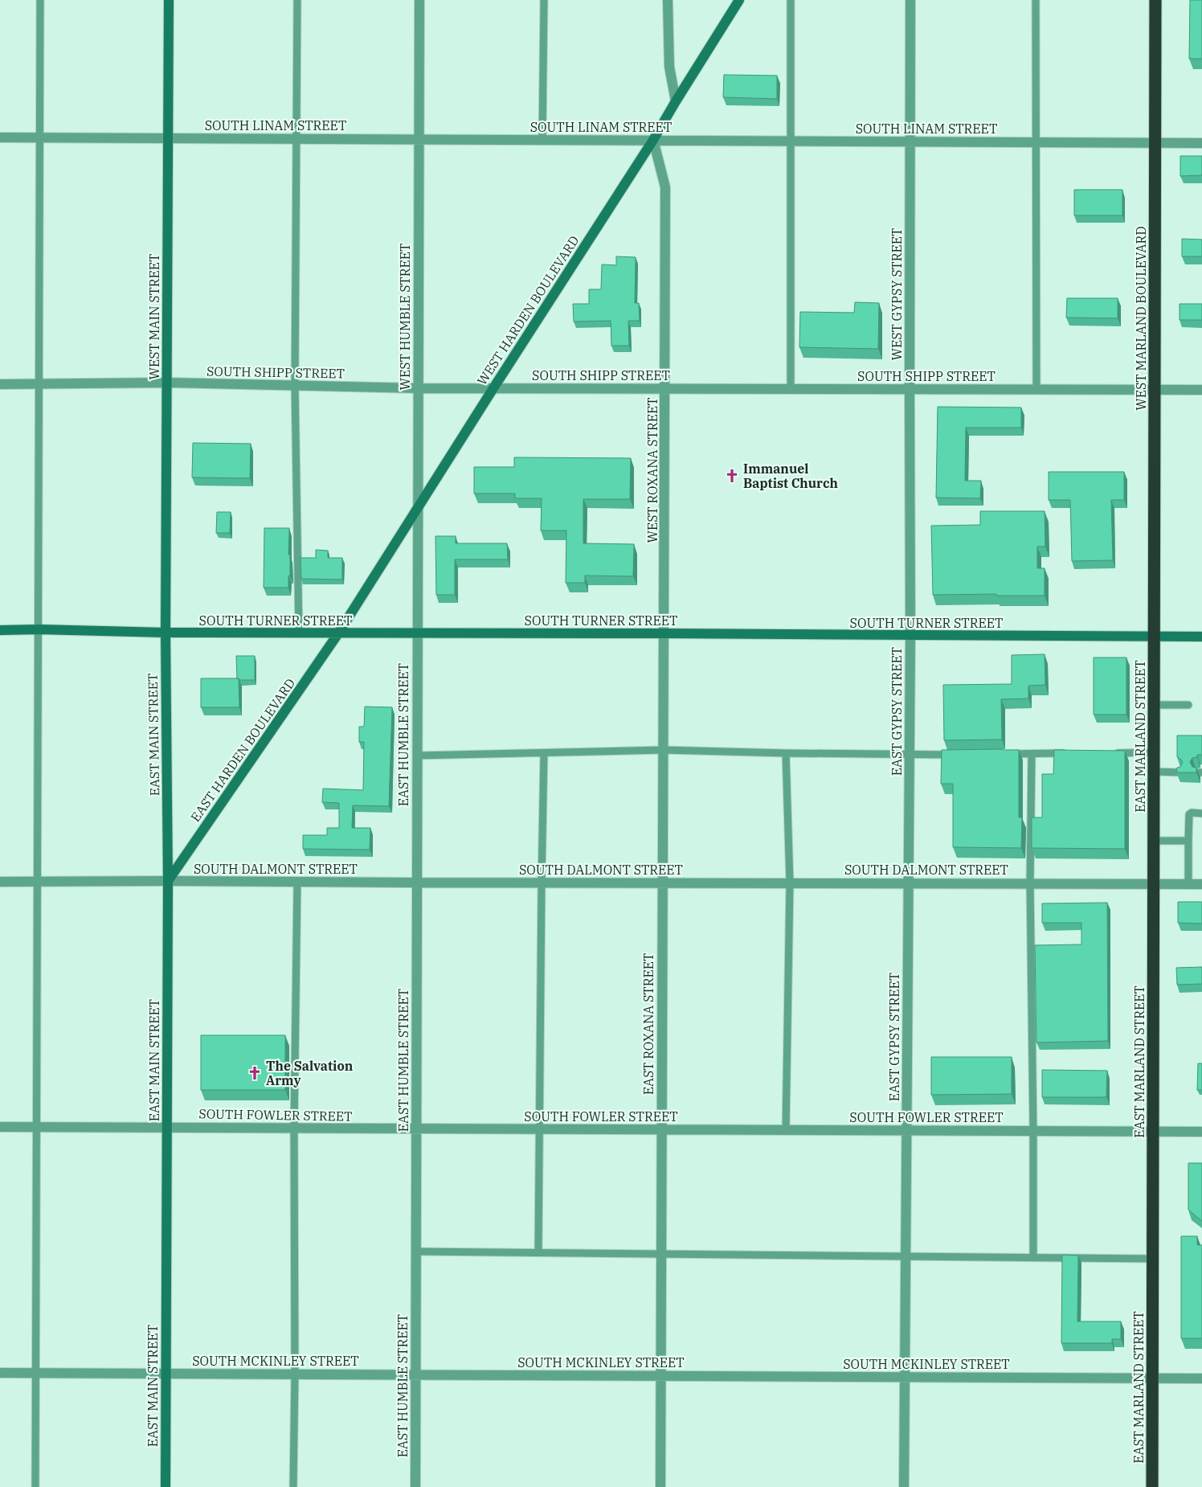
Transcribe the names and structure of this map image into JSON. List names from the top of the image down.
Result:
{
  "streets": {
    "highway": ["WEST MARLAND BOULEVARD", "EAST MARLAND STREET"],
    "street": [
      "SOUTH LINAM STREET",
      "WEST GYPSY STREET",
      "WEST HARDEN BOULEVARD",
      "WEST MAIN STREET",
      "WEST HUMBLE STREET",
      "SOUTH SHIPP STREET",
      "WEST ROXANA STREET",
      "SOUTH TURNER STREET",
      "EAST GYPSY STREET",
      "EAST MAIN STREET",
      "EAST HUMBLE STREET",
      "EAST HARDEN BOULEVARD",
      "SOUTH DALMONT STREET",
      "EAST ROXANA STREET",
      "SOUTH FOWLER STREET",
      "SOUTH MCKINLEY STREET"
    ]
  },
  "crossings": [
    ["SOUTH LINAM STREET", "WEST GYPSY STREET"],
    ["SOUTH LINAM STREET", "WEST HARDEN BOULEVARD"],
    ["SOUTH LINAM STREET", "WEST MAIN STREET"],
    ["SOUTH LINAM STREET", "WEST HUMBLE STREET"],
    ["SOUTH LINAM STREET", "WEST MARLAND BOULEVARD"],
    ["SOUTH LINAM STREET", "WEST ROXANA STREET"],
    ["WEST GYPSY STREET", "SOUTH SHIPP STREET"],
    ["WEST GYPSY STREET", "SOUTH TURNER STREET"],
    ["WEST GYPSY STREET", "EAST GYPSY STREET"],
    ["WEST HARDEN BOULEVARD", "WEST HUMBLE STREET"],
    ["WEST HARDEN BOULEVARD", "SOUTH SHIPP STREET"],
    ["WEST HARDEN BOULEVARD", "WEST ROXANA STREET"],
    ["WEST HARDEN BOULEVARD", "SOUTH TURNER STREET"],
    ["WEST HARDEN BOULEVARD", "EAST HARDEN BOULEVARD"],
    ["WEST MAIN STREET", "SOUTH SHIPP STREET"],
    ["WEST MAIN STREET", "SOUTH TURNER STREET"],
    ["WEST MAIN STREET", "EAST MAIN STREET"],
    ["WEST HUMBLE STREET", "SOUTH SHIPP STREET"],
    ["WEST HUMBLE STREET", "SOUTH TURNER STREET"],
    ["WEST HUMBLE STREET", "EAST HUMBLE STREET"],
    ["WEST MARLAND BOULEVARD", "SOUTH SHIPP STREET"],
    ["WEST MARLAND BOULEVARD", "SOUTH TURNER STREET"],
    ["WEST MARLAND BOULEVARD", "EAST MARLAND STREET"],
    ["SOUTH SHIPP STREET", "WEST ROXANA STREET"],
    ["WEST ROXANA STREET", "SOUTH TURNER STREET"],
    ["WEST ROXANA STREET", "EAST ROXANA STREET"],
    ["SOUTH TURNER STREET", "EAST GYPSY STREET"],
    ["SOUTH TURNER STREET", "EAST MAIN STREET"],
    ["SOUTH TURNER STREET", "EAST HUMBLE STREET"],
    ["SOUTH TURNER STREET", "EAST MARLAND STREET"],
    ["SOUTH TURNER STREET", "EAST HARDEN BOULEVARD"],
    ["SOUTH TURNER STREET", "EAST ROXANA STREET"],
    ["EAST GYPSY STREET", "SOUTH DALMONT STREET"],
    ["EAST GYPSY STREET", "SOUTH FOWLER STREET"],
    ["EAST GYPSY STREET", "SOUTH MCKINLEY STREET"],
    ["EAST MAIN STREET", "EAST HARDEN BOULEVARD"],
    ["EAST MAIN STREET", "SOUTH DALMONT STREET"],
    ["EAST MAIN STREET", "SOUTH FOWLER STREET"],
    ["EAST MAIN STREET", "SOUTH MCKINLEY STREET"],
    ["EAST HUMBLE STREET", "SOUTH DALMONT STREET"],
    ["EAST HUMBLE STREET", "SOUTH FOWLER STREET"],
    ["EAST HUMBLE STREET", "SOUTH MCKINLEY STREET"],
    ["EAST MARLAND STREET", "SOUTH DALMONT STREET"],
    ["EAST MARLAND STREET", "SOUTH FOWLER STREET"],
    ["EAST MARLAND STREET", "SOUTH MCKINLEY STREET"],
    ["EAST HARDEN BOULEVARD", "SOUTH DALMONT STREET"],
    ["SOUTH DALMONT STREET", "EAST ROXANA STREET"],
    ["EAST ROXANA STREET", "SOUTH FOWLER STREET"],
    ["EAST ROXANA STREET", "SOUTH MCKINLEY STREET"]
  ],
  "places": {
    "church": ["Immanuel Baptist Church", "The Salvation Army"]
  }
}
